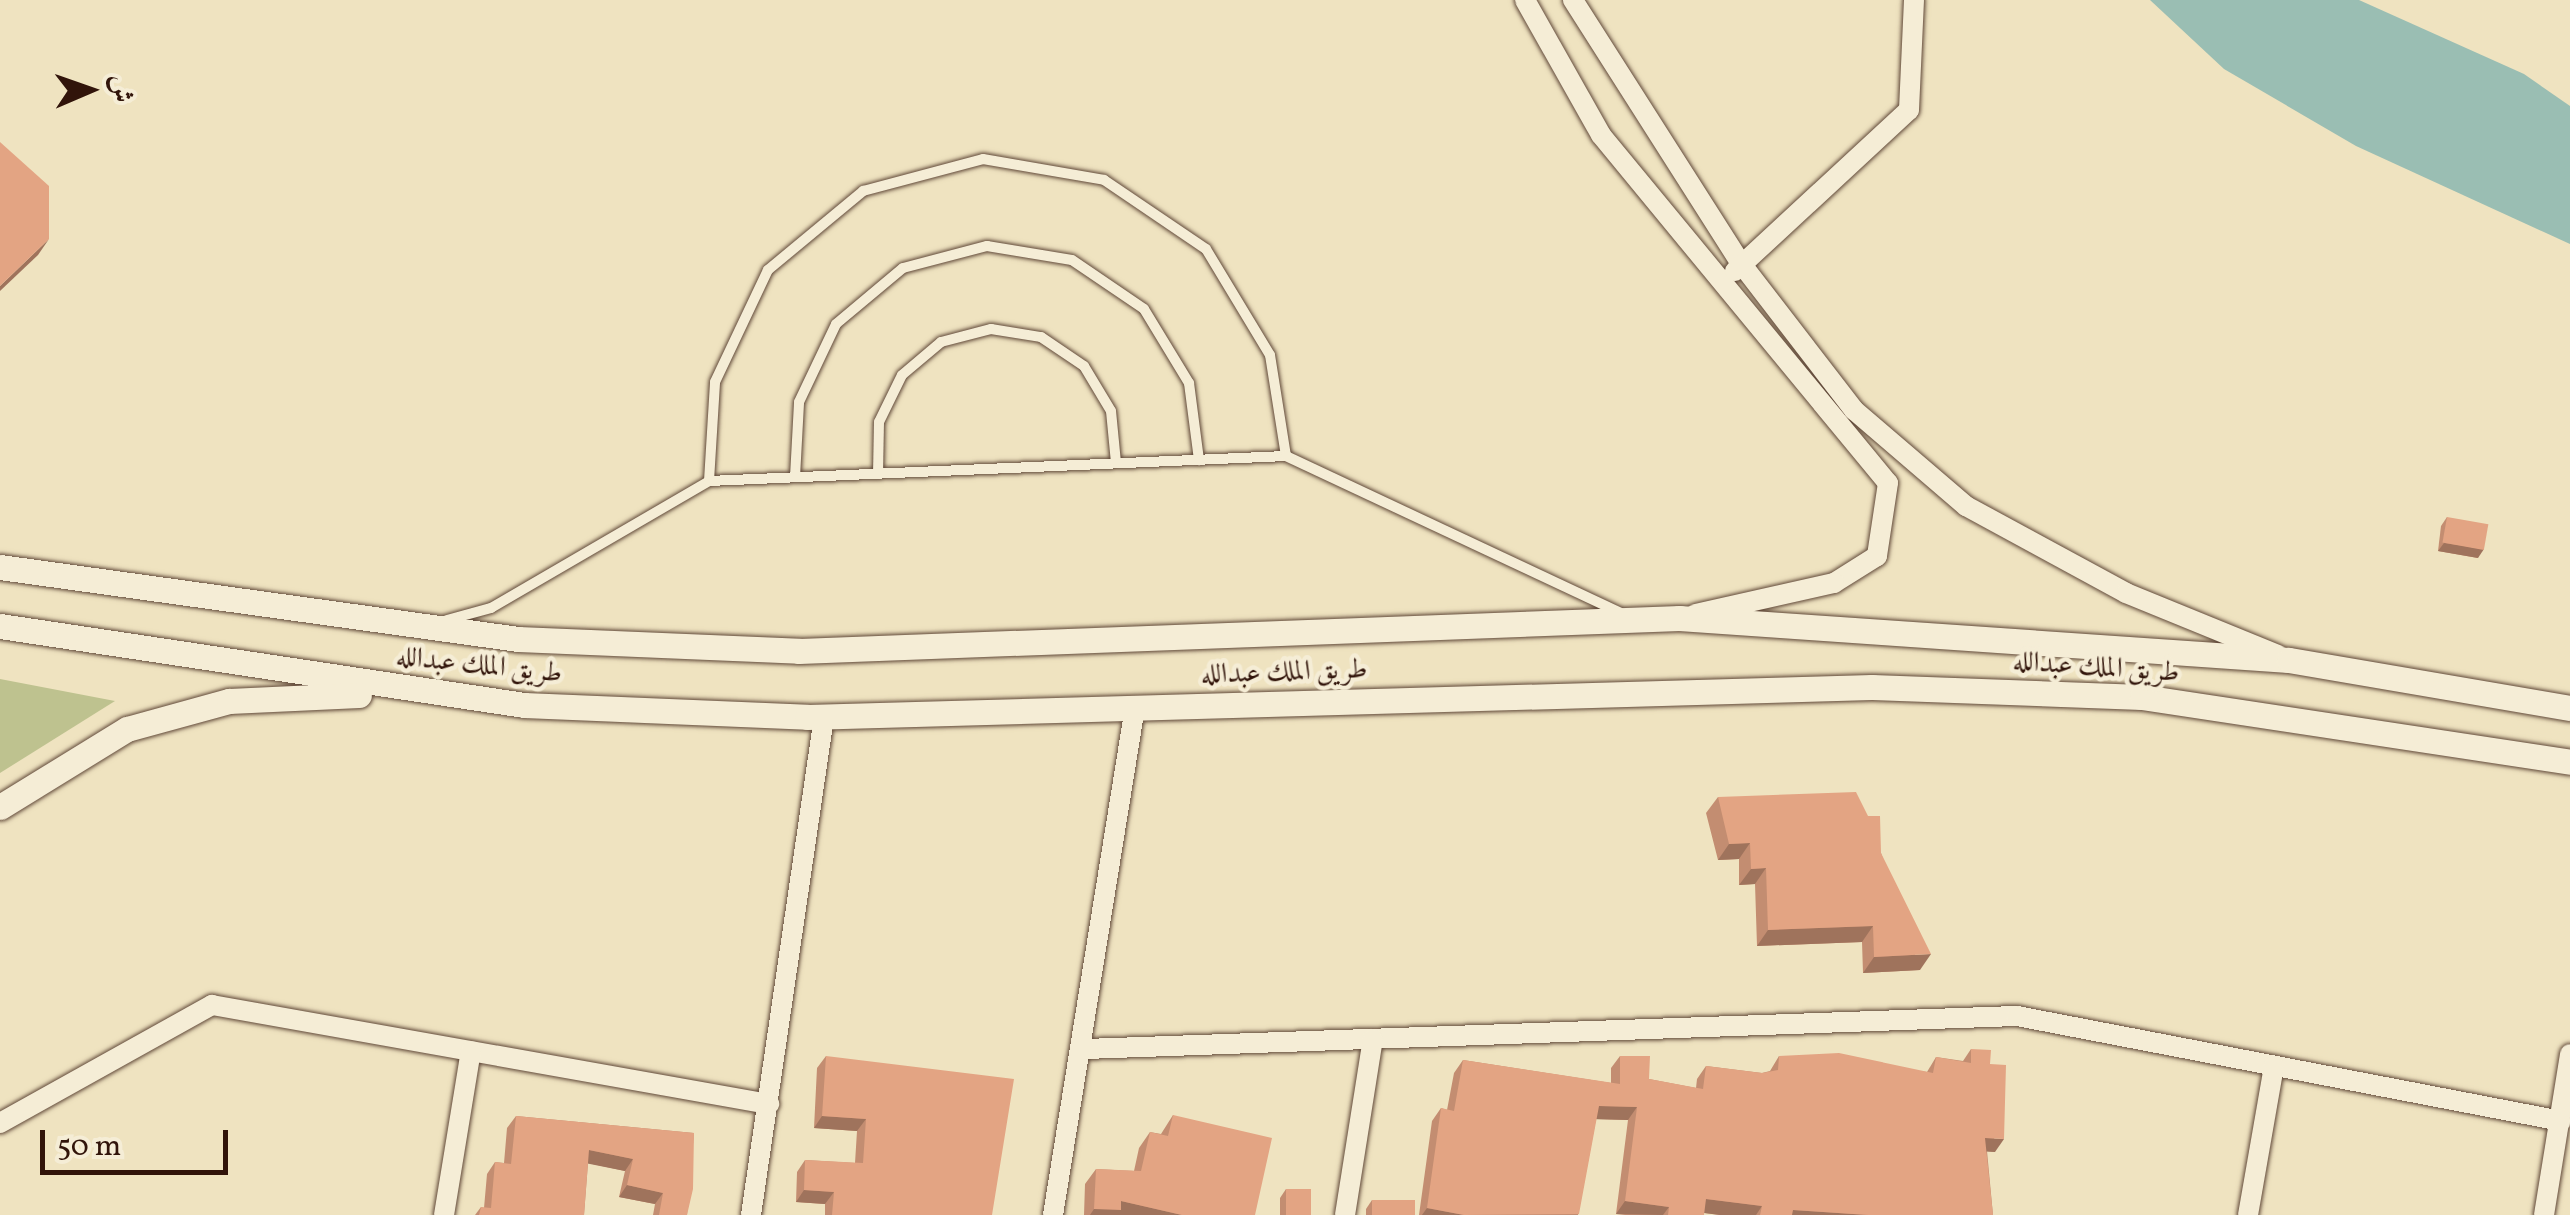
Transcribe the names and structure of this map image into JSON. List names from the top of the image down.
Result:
{
  "streets": {
    "street": ["طريق الملك عبدالله"]
  },
  "scale_bar": "50 m",
  "north": "right"
}
